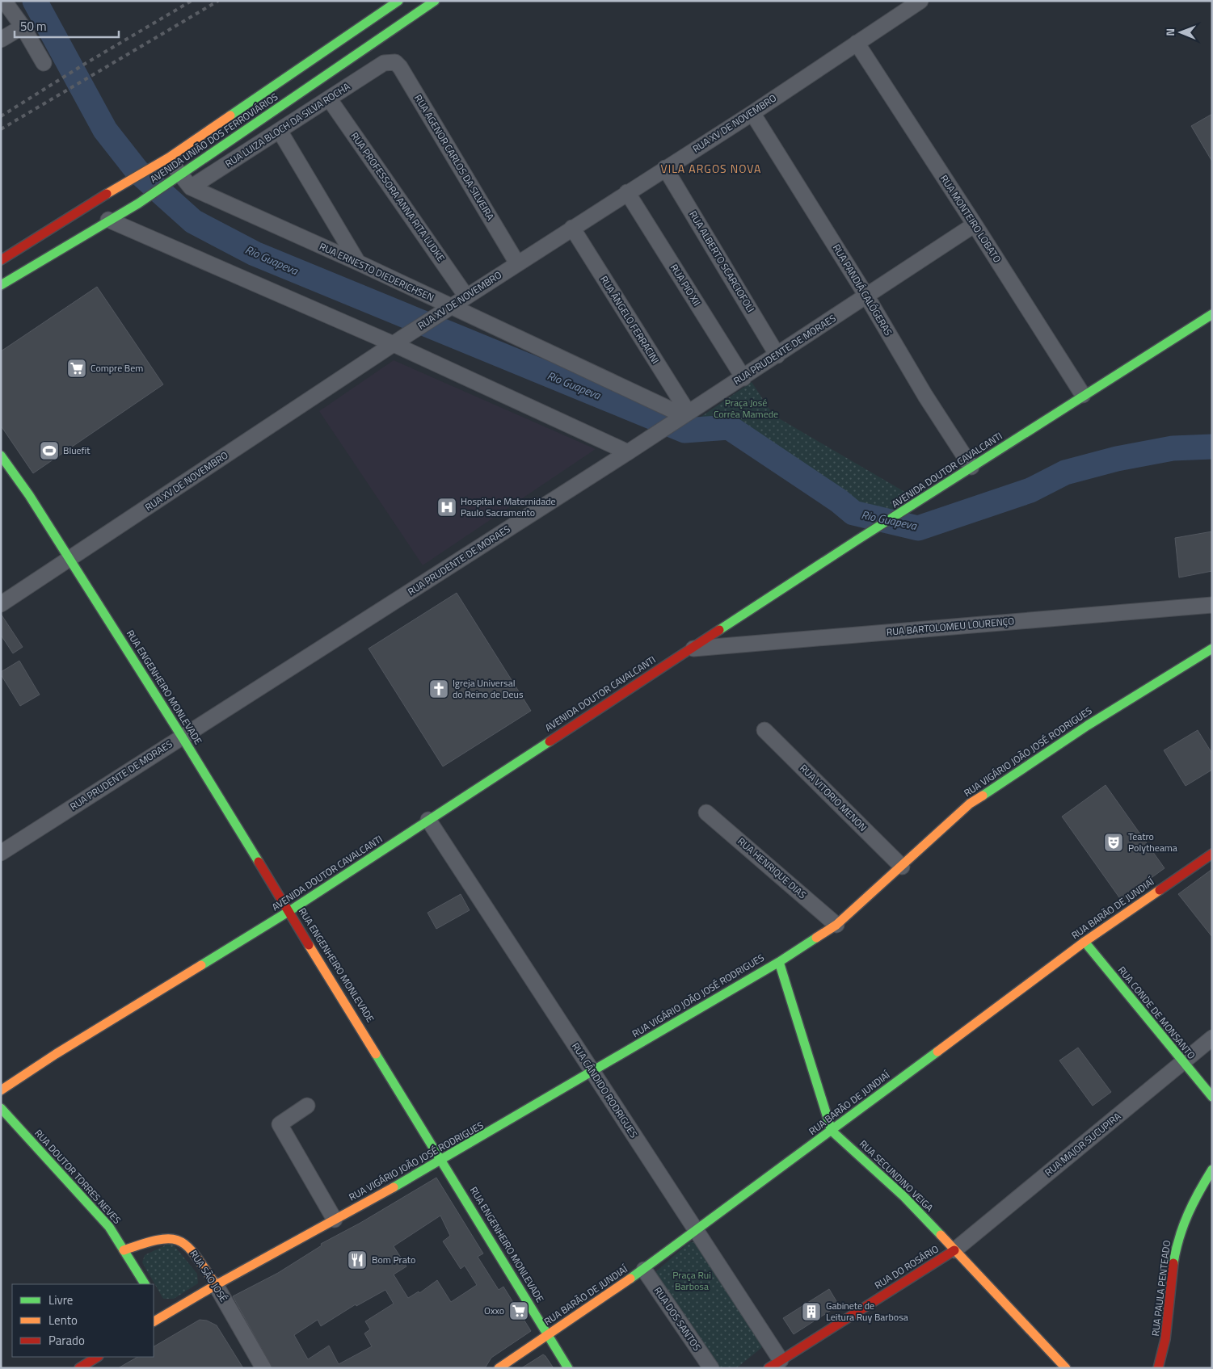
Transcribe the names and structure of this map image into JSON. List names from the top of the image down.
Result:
{
  "streets": {
    "main road": [
      "AVENIDA UNIÃO DOS FERROVIÁRIOS",
      "AVENIDA DOUTOR CAVALCANTI",
      "RUA ENGENHEIRO MONLEVADE",
      "RUA VIGÁRIO JOÃO JOSÉ RODRIGUES",
      "RUA BARÃO DE JUNDIAÍ",
      "RUA CONDE DE MONSANTO",
      "RUA SECUNDINO VEIGA",
      "RUA DOUTOR TORRES NEVES",
      "RUA DO ROSÁRIO",
      "RUA SÃO JOSÉ",
      "RUA PAULA PENTEADO"
    ],
    "street": [
      "RUA XV DE NOVEMBRO",
      "RUA LUIZA BLOCH DA SILVA ROCHA",
      "RUA AGENOR CARLOS DA SILVEIRA",
      "RUA PROFESSORA ANNA RITA LUDKE",
      "RUA MONTEIRO LOBATO",
      "RUA ALBERTO SCARCIOFOLI",
      "RUA ERNESTO DIEDERICHSEN",
      "RUA PIO XII",
      "RUA PANDIÁ CALÓGERAS",
      "RUA ÂNGELO FERRACINI",
      "RUA PRUDENTE DE MORAES",
      "RUA BARTOLOMEU LOURENÇO",
      "RUA VITORIO MENON",
      "RUA HENRIQUE DIAS",
      "RUA CÂNDIDO RODRIGUES",
      "RUA MAJOR SUCUPIRA",
      "RUA DOS SANTOS"
    ]
  },
  "crossings": [
    ["RUA XV DE NOVEMBRO", "RUA AGENOR CARLOS DA SILVEIRA"],
    ["RUA XV DE NOVEMBRO", "RUA PROFESSORA ANNA RITA LUDKE"],
    ["RUA XV DE NOVEMBRO", "RUA MONTEIRO LOBATO"],
    ["RUA XV DE NOVEMBRO", "RUA ALBERTO SCARCIOFOLI"],
    ["RUA XV DE NOVEMBRO", "RUA ERNESTO DIEDERICHSEN"],
    ["RUA XV DE NOVEMBRO", "RUA PIO XII"],
    ["RUA XV DE NOVEMBRO", "RUA PANDIÁ CALÓGERAS"],
    ["RUA XV DE NOVEMBRO", "RUA ÂNGELO FERRACINI"],
    ["RUA XV DE NOVEMBRO", "RUA ENGENHEIRO MONLEVADE"],
    ["RUA LUIZA BLOCH DA SILVA ROCHA", "RUA AGENOR CARLOS DA SILVEIRA"],
    ["RUA LUIZA BLOCH DA SILVA ROCHA", "RUA PROFESSORA ANNA RITA LUDKE"],
    ["RUA LUIZA BLOCH DA SILVA ROCHA", "RUA ERNESTO DIEDERICHSEN"],
    ["AVENIDA UNIÃO DOS FERROVIÁRIOS", "RUA ERNESTO DIEDERICHSEN"],
    ["RUA MONTEIRO LOBATO", "RUA PRUDENTE DE MORAES"],
    ["RUA MONTEIRO LOBATO", "AVENIDA DOUTOR CAVALCANTI"],
    ["RUA ALBERTO SCARCIOFOLI", "RUA PRUDENTE DE MORAES"],
    ["RUA ERNESTO DIEDERICHSEN", "RUA ÂNGELO FERRACINI"],
    ["RUA ERNESTO DIEDERICHSEN", "RUA PRUDENTE DE MORAES"],
    ["RUA PIO XII", "RUA PRUDENTE DE MORAES"],
    ["RUA PANDIÁ CALÓGERAS", "RUA PRUDENTE DE MORAES"],
    ["RUA PANDIÁ CALÓGERAS", "AVENIDA DOUTOR CAVALCANTI"],
    ["RUA ÂNGELO FERRACINI", "RUA PRUDENTE DE MORAES"],
    ["RUA PRUDENTE DE MORAES", "RUA ENGENHEIRO MONLEVADE"],
    ["AVENIDA DOUTOR CAVALCANTI", "RUA BARTOLOMEU LOURENÇO"],
    ["AVENIDA DOUTOR CAVALCANTI", "RUA ENGENHEIRO MONLEVADE"],
    ["AVENIDA DOUTOR CAVALCANTI", "RUA CÂNDIDO RODRIGUES"],
    ["RUA ENGENHEIRO MONLEVADE", "RUA VIGÁRIO JOÃO JOSÉ RODRIGUES"],
    ["RUA ENGENHEIRO MONLEVADE", "RUA BARÃO DE JUNDIAÍ"],
    ["RUA VIGÁRIO JOÃO JOSÉ RODRIGUES", "RUA VITORIO MENON"],
    ["RUA VIGÁRIO JOÃO JOSÉ RODRIGUES", "RUA HENRIQUE DIAS"],
    ["RUA VIGÁRIO JOÃO JOSÉ RODRIGUES", "RUA CÂNDIDO RODRIGUES"],
    ["RUA VIGÁRIO JOÃO JOSÉ RODRIGUES", "RUA SÃO JOSÉ"],
    ["RUA BARÃO DE JUNDIAÍ", "RUA CONDE DE MONSANTO"],
    ["RUA BARÃO DE JUNDIAÍ", "RUA CÂNDIDO RODRIGUES"],
    ["RUA BARÃO DE JUNDIAÍ", "RUA SECUNDINO VEIGA"],
    ["RUA BARÃO DE JUNDIAÍ", "RUA DOS SANTOS"],
    ["RUA CONDE DE MONSANTO", "RUA MAJOR SUCUPIRA"],
    ["RUA CÂNDIDO RODRIGUES", "RUA DO ROSÁRIO"],
    ["RUA MAJOR SUCUPIRA", "RUA SECUNDINO VEIGA"],
    ["RUA MAJOR SUCUPIRA", "RUA DO ROSÁRIO"],
    ["RUA SECUNDINO VEIGA", "RUA DO ROSÁRIO"],
    ["RUA DOUTOR TORRES NEVES", "RUA SÃO JOSÉ"]
  ],
  "districts": ["VILA ARGOS NOVA"],
  "water": ["Rio Guapeva"],
  "parks": ["Praça José Corrêa Mamede", "Praça Rui Barbosa"],
  "places": {
    "supermarket": ["Compre Bem", "Oxxo"],
    "sports": ["Bluefit"],
    "hospital": ["Hospital e Maternidade Paulo Sacramento"],
    "church": ["Igreja Universal do Reino de Deus"],
    "theatre": ["Teatro Polytheama"],
    "restaurant": ["Bom Prato"],
    "building": ["Gabinete de Leitura Ruy Barbosa"]
  },
  "legend": ["Livre", "Lento", "Parado"],
  "scale_bar": "50 m",
  "north": "left"
}
